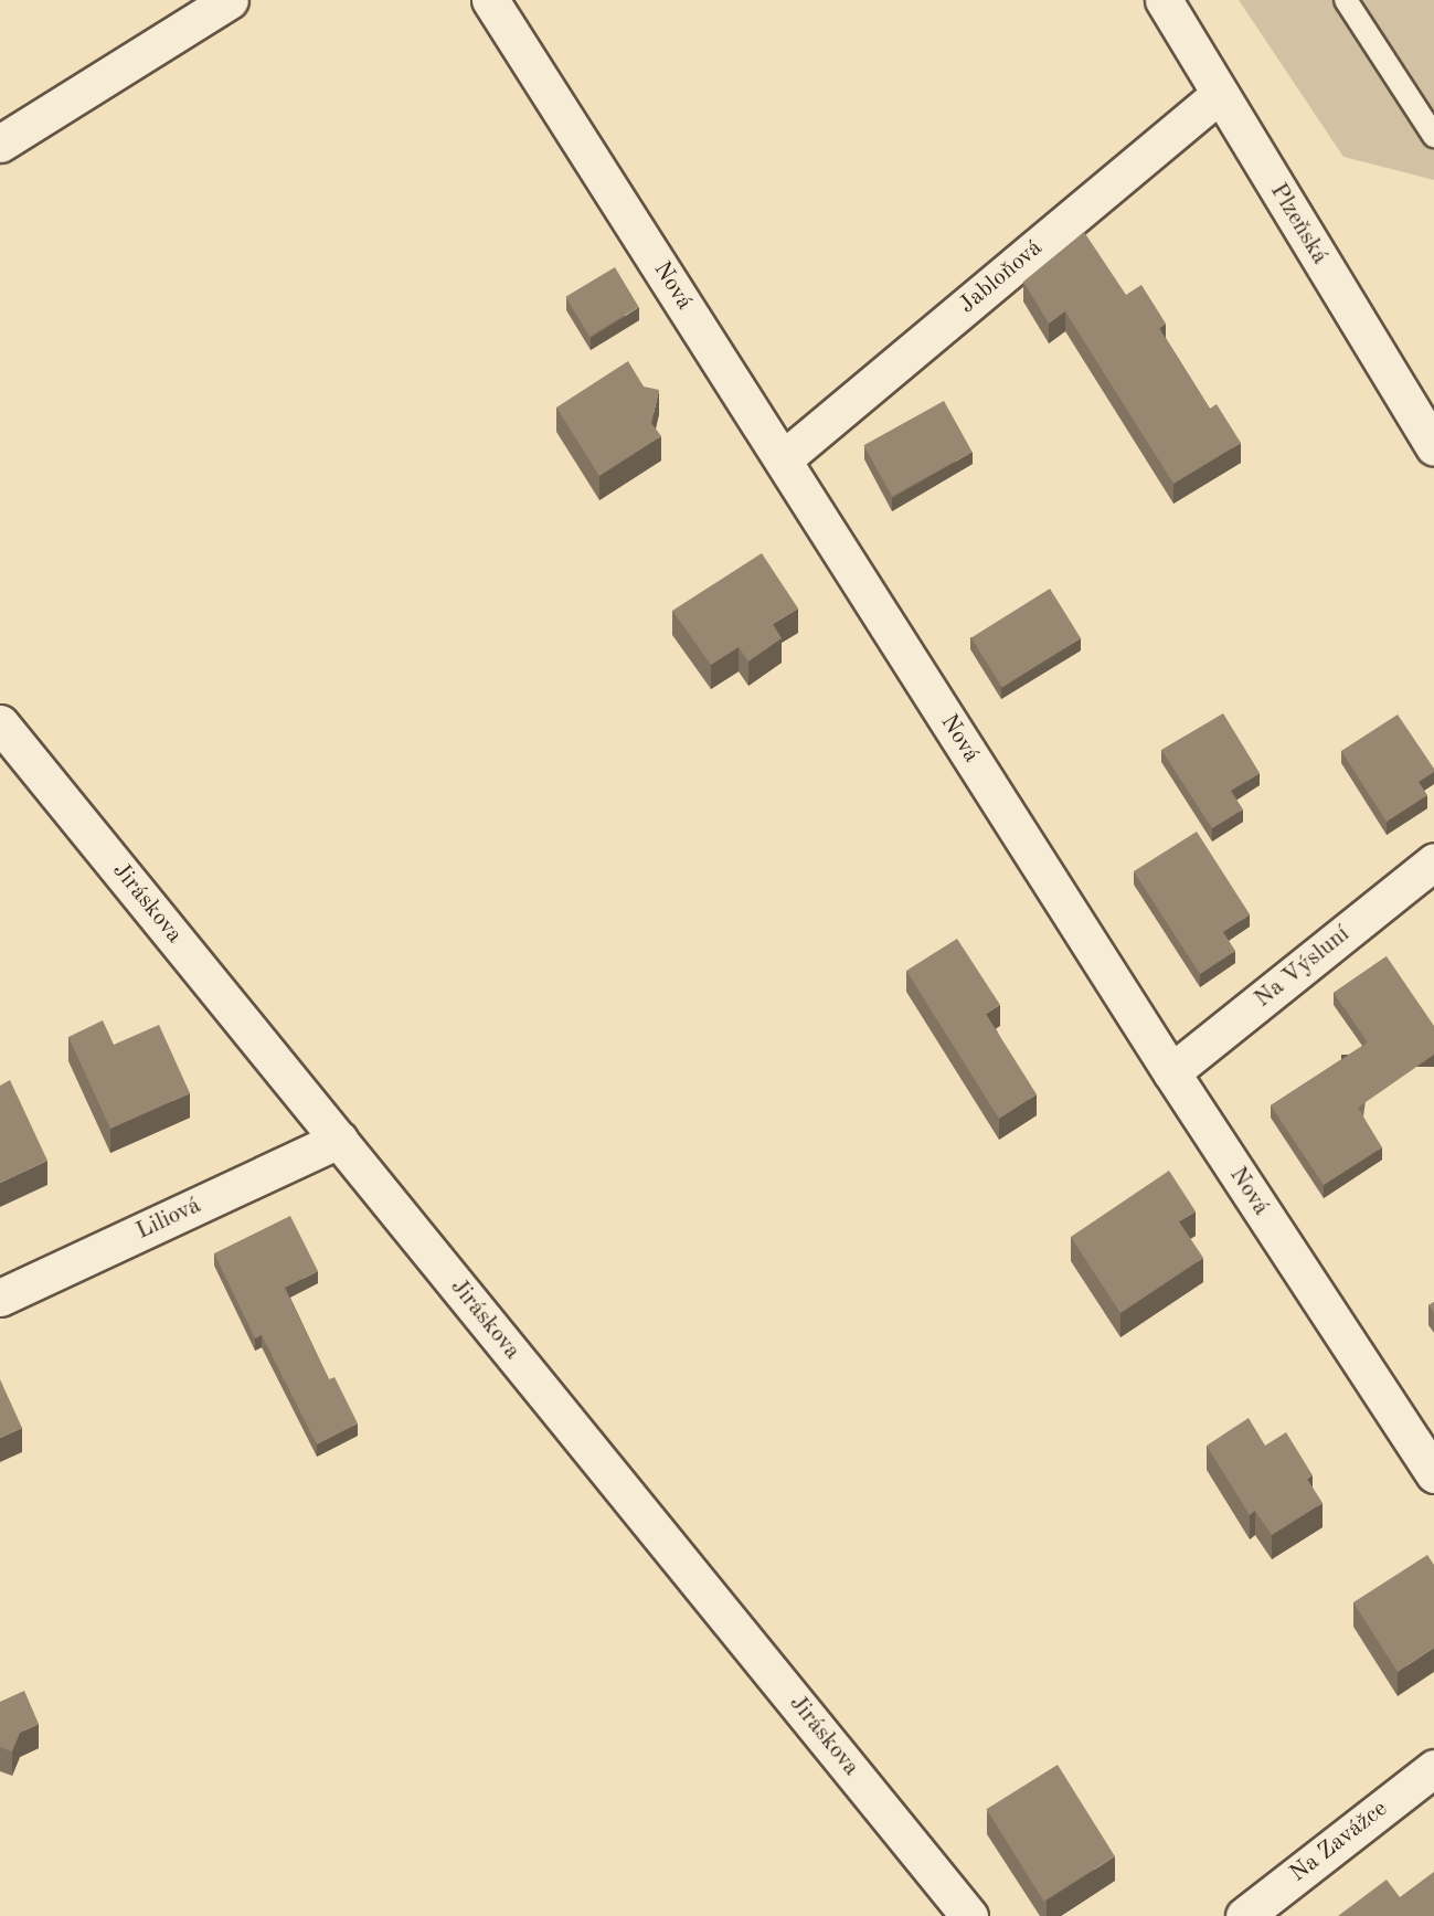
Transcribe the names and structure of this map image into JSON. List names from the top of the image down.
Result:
{
  "streets": {
    "street": [
      "Plzeňská",
      "Jabloňová",
      "Nová",
      "Jiráskova",
      "Na Výsluní",
      "Liliová",
      "Na Zavážce"
    ]
  },
  "crossings": [
    ["Plzeňská", "Jabloňová"],
    ["Jabloňová", "Nová"],
    ["Nová", "Na Výsluní"],
    ["Jiráskova", "Liliová"]
  ]
}
